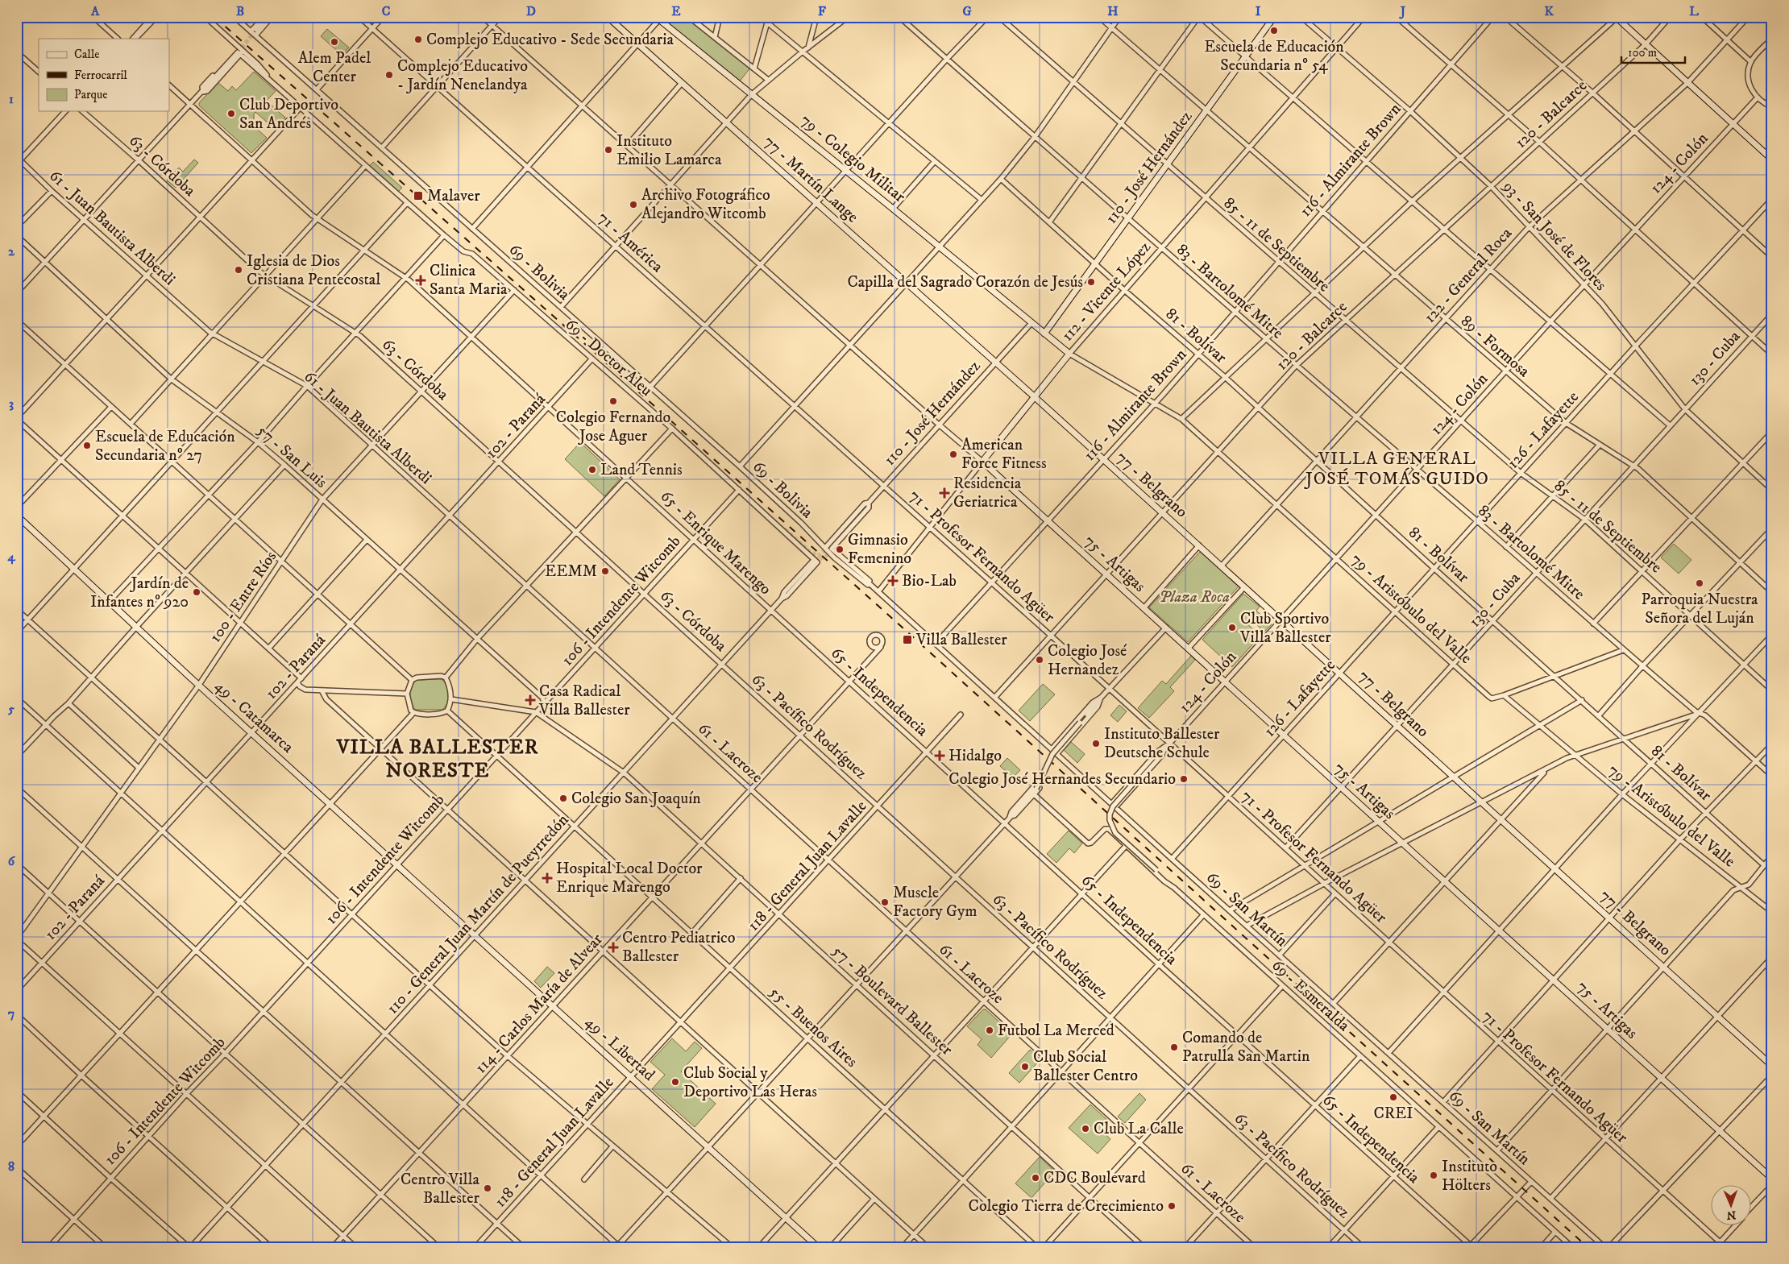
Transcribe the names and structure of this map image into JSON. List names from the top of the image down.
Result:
{
  "streets": {
    "street": [
      "120 - Balcarce",
      "79 - Colegio Militar",
      "116 - Almirante Brown",
      "124 - Colón",
      "63 - Córdoba",
      "110 - José Hernández",
      "77 - Martín Lange",
      "61 - Juan Bautista Alberdi",
      "93 - San José de Flores",
      "71 - América",
      "85 - 11 de Septiembre",
      "69 - Bolivia",
      "122 - General Roca",
      "112 - Vicente López",
      "83 - Bartolomé Mitre",
      "81 - Bolívar",
      "89 - Formosa",
      "69 - Doctor Aleu",
      "130 - Cuba",
      "102 - Paraná",
      "126 - Lafayette",
      "57 - San Luis",
      "77 - Belgrano",
      "65 - Enrique Marengo",
      "71 - Profesor Fernando Agüer",
      "75 - Artigas",
      "100 - Entre Ríos",
      "106 - Intendente Witcomb",
      "79 - Aristóbulo del Valle",
      "65 - Independencia",
      "49 - Catamarca",
      "63 - Pacífico Rodríguez",
      "61 - Lacroze",
      "118 - General Juan Lavalle",
      "69 - San Martín",
      "110 - General Juan Martín de Pueyrredón",
      "69 - Esmeralda",
      "57 - Boulevard Ballester",
      "114 - Carlos María de Alvear",
      "55 - Buenos Aires",
      "49 - Libertad"
    ]
  },
  "crossings": [
    ["120 - Balcarce", "93 - San José de Flores"],
    ["120 - Balcarce", "85 - 11 de Septiembre"],
    ["120 - Balcarce", "83 - Bartolomé Mitre"],
    ["120 - Balcarce", "81 - Bolívar"],
    ["120 - Balcarce", "89 - Formosa"],
    ["120 - Balcarce", "77 - Belgrano"],
    ["120 - Balcarce", "71 - Profesor Fernando Agüer"],
    ["120 - Balcarce", "75 - Artigas"],
    ["120 - Balcarce", "79 - Aristóbulo del Valle"],
    ["120 - Balcarce", "69 - San Martín"],
    ["79 - Colegio Militar", "110 - José Hernández"],
    ["79 - Colegio Militar", "79 - Aristóbulo del Valle"],
    ["116 - Almirante Brown", "93 - San José de Flores"],
    ["116 - Almirante Brown", "85 - 11 de Septiembre"],
    ["116 - Almirante Brown", "83 - Bartolomé Mitre"],
    ["116 - Almirante Brown", "81 - Bolívar"],
    ["116 - Almirante Brown", "89 - Formosa"],
    ["116 - Almirante Brown", "77 - Belgrano"],
    ["116 - Almirante Brown", "71 - Profesor Fernando Agüer"],
    ["116 - Almirante Brown", "75 - Artigas"],
    ["116 - Almirante Brown", "79 - Aristóbulo del Valle"],
    ["116 - Almirante Brown", "69 - San Martín"],
    ["124 - Colón", "93 - San José de Flores"],
    ["124 - Colón", "85 - 11 de Septiembre"],
    ["124 - Colón", "83 - Bartolomé Mitre"],
    ["124 - Colón", "81 - Bolívar"],
    ["124 - Colón", "89 - Formosa"],
    ["124 - Colón", "77 - Belgrano"],
    ["124 - Colón", "71 - Profesor Fernando Agüer"],
    ["124 - Colón", "75 - Artigas"],
    ["124 - Colón", "79 - Aristóbulo del Valle"],
    ["124 - Colón", "69 - San Martín"],
    ["63 - Córdoba", "102 - Paraná"],
    ["63 - Córdoba", "100 - Entre Ríos"],
    ["63 - Córdoba", "106 - Intendente Witcomb"],
    ["63 - Córdoba", "63 - Pacífico Rodríguez"],
    ["63 - Córdoba", "110 - General Juan Martín de Pueyrredón"],
    ["110 - José Hernández", "77 - Martín Lange"],
    ["110 - José Hernández", "71 - América"],
    ["110 - José Hernández", "85 - 11 de Septiembre"],
    ["110 - José Hernández", "69 - Bolivia"],
    ["110 - José Hernández", "83 - Bartolomé Mitre"],
    ["110 - José Hernández", "81 - Bolívar"],
    ["110 - José Hernández", "89 - Formosa"],
    ["110 - José Hernández", "77 - Belgrano"],
    ["110 - José Hernández", "71 - Profesor Fernando Agüer"],
    ["110 - José Hernández", "75 - Artigas"],
    ["110 - José Hernández", "79 - Aristóbulo del Valle"],
    ["110 - José Hernández", "69 - San Martín"],
    ["77 - Martín Lange", "77 - Belgrano"],
    ["61 - Juan Bautista Alberdi", "102 - Paraná"],
    ["61 - Juan Bautista Alberdi", "100 - Entre Ríos"],
    ["61 - Juan Bautista Alberdi", "106 - Intendente Witcomb"],
    ["61 - Juan Bautista Alberdi", "61 - Lacroze"],
    ["61 - Juan Bautista Alberdi", "110 - General Juan Martín de Pueyrredón"],
    ["93 - San José de Flores", "122 - General Roca"],
    ["93 - San José de Flores", "112 - Vicente López"],
    ["93 - San José de Flores", "130 - Cuba"],
    ["93 - San José de Flores", "126 - Lafayette"],
    ["71 - América", "71 - Profesor Fernando Agüer"],
    ["85 - 11 de Septiembre", "122 - General Roca"],
    ["85 - 11 de Septiembre", "112 - Vicente López"],
    ["85 - 11 de Septiembre", "130 - Cuba"],
    ["85 - 11 de Septiembre", "126 - Lafayette"],
    ["69 - Bolivia", "69 - San Martín"],
    ["122 - General Roca", "83 - Bartolomé Mitre"],
    ["122 - General Roca", "81 - Bolívar"],
    ["122 - General Roca", "89 - Formosa"],
    ["122 - General Roca", "77 - Belgrano"],
    ["122 - General Roca", "79 - Aristóbulo del Valle"],
    ["112 - Vicente López", "83 - Bartolomé Mitre"],
    ["112 - Vicente López", "81 - Bolívar"],
    ["112 - Vicente López", "89 - Formosa"],
    ["112 - Vicente López", "77 - Belgrano"],
    ["112 - Vicente López", "71 - Profesor Fernando Agüer"],
    ["112 - Vicente López", "75 - Artigas"],
    ["112 - Vicente López", "79 - Aristóbulo del Valle"],
    ["112 - Vicente López", "69 - San Martín"],
    ["83 - Bartolomé Mitre", "130 - Cuba"],
    ["83 - Bartolomé Mitre", "126 - Lafayette"],
    ["81 - Bolívar", "130 - Cuba"],
    ["81 - Bolívar", "126 - Lafayette"],
    ["89 - Formosa", "130 - Cuba"],
    ["89 - Formosa", "126 - Lafayette"],
    ["69 - Doctor Aleu", "102 - Paraná"],
    ["69 - Doctor Aleu", "100 - Entre Ríos"],
    ["69 - Doctor Aleu", "106 - Intendente Witcomb"],
    ["69 - Doctor Aleu", "110 - General Juan Martín de Pueyrredón"],
    ["130 - Cuba", "77 - Belgrano"],
    ["130 - Cuba", "71 - Profesor Fernando Agüer"],
    ["130 - Cuba", "75 - Artigas"],
    ["130 - Cuba", "79 - Aristóbulo del Valle"],
    ["102 - Paraná", "57 - San Luis"],
    ["102 - Paraná", "65 - Enrique Marengo"],
    ["102 - Paraná", "49 - Catamarca"],
    ["126 - Lafayette", "77 - Belgrano"],
    ["126 - Lafayette", "71 - Profesor Fernando Agüer"],
    ["126 - Lafayette", "75 - Artigas"],
    ["126 - Lafayette", "79 - Aristóbulo del Valle"],
    ["126 - Lafayette", "69 - San Martín"],
    ["57 - San Luis", "100 - Entre Ríos"],
    ["57 - San Luis", "106 - Intendente Witcomb"],
    ["65 - Enrique Marengo", "100 - Entre Ríos"],
    ["65 - Enrique Marengo", "106 - Intendente Witcomb"],
    ["65 - Enrique Marengo", "65 - Independencia"],
    ["65 - Enrique Marengo", "110 - General Juan Martín de Pueyrredón"],
    ["100 - Entre Ríos", "49 - Catamarca"],
    ["106 - Intendente Witcomb", "49 - Catamarca"],
    ["106 - Intendente Witcomb", "57 - Boulevard Ballester"],
    ["106 - Intendente Witcomb", "55 - Buenos Aires"],
    ["65 - Independencia", "118 - General Juan Lavalle"],
    ["65 - Independencia", "110 - General Juan Martín de Pueyrredón"],
    ["65 - Independencia", "114 - Carlos María de Alvear"],
    ["49 - Catamarca", "110 - General Juan Martín de Pueyrredón"],
    ["49 - Catamarca", "49 - Libertad"],
    ["63 - Pacífico Rodríguez", "118 - General Juan Lavalle"],
    ["63 - Pacífico Rodríguez", "110 - General Juan Martín de Pueyrredón"],
    ["63 - Pacífico Rodríguez", "114 - Carlos María de Alvear"],
    ["61 - Lacroze", "118 - General Juan Lavalle"],
    ["61 - Lacroze", "110 - General Juan Martín de Pueyrredón"],
    ["61 - Lacroze", "114 - Carlos María de Alvear"],
    ["118 - General Juan Lavalle", "57 - Boulevard Ballester"],
    ["118 - General Juan Lavalle", "55 - Buenos Aires"],
    ["118 - General Juan Lavalle", "49 - Libertad"],
    ["110 - General Juan Martín de Pueyrredón", "57 - Boulevard Ballester"],
    ["110 - General Juan Martín de Pueyrredón", "55 - Buenos Aires"],
    ["110 - General Juan Martín de Pueyrredón", "49 - Libertad"],
    ["57 - Boulevard Ballester", "114 - Carlos María de Alvear"],
    ["114 - Carlos María de Alvear", "55 - Buenos Aires"],
    ["114 - Carlos María de Alvear", "49 - Libertad"]
  ],
  "districts": ["VILLA GENERAL JOSÉ TOMÁS GUIDO", "VILLA BALLESTER NORESTE"],
  "parks": ["Plaza Roca"],
  "places": {
    "other": [
      "Escuela de Educación Secundaria nº 54",
      "Complejo Educativo - Sede Secundaria",
      "Alem Padel Center",
      "Complejo Educativo - Jardín Nenelandya",
      "Club Deportivo San Andrés",
      "Instituto Emilio Lamarca",
      "Archivo Fotográfico Alejandro Witcomb",
      "Iglesia de Dios Cristiana Pentecostal",
      "Capilla del Sagrado Corazón de Jesús",
      "Colegio Fernando Jose Aguer",
      "Escuela de Educación Secundaria nº 27",
      "American Force Fitness",
      "Land Tennis",
      "Gimnasio Femenino",
      "EEMM",
      "Parroquia Nuestra Señora del Luján",
      "Jardín de Infantes nº 920",
      "Club Sportivo Villa Ballester",
      "Colegio José Hernandez",
      "Instituto Ballester Deutsche Schule",
      "Colegio José Hernandes Secundario",
      "Colegio San Joaquín",
      "Muscle Factory Gym",
      "Futbol La Merced",
      "Comando de Patrulla San Martin",
      "Club Social Ballester Centro",
      "Club Social y Deportivo Las Heras",
      "CREI",
      "Club La Calle",
      "Instituto Hölters",
      "CDC Boulevard",
      "Centro Villa Ballester",
      "Colegio Tierra de Crecimiento"
    ],
    "transit": ["Malaver", "Villa Ballester"],
    "health": [
      "Clinica Santa Maria",
      "Residencia Geriatrica",
      "Bio-Lab",
      "Casa Radical Villa Ballester",
      "Hidalgo",
      "Hospital Local Doctor Enrique Marengo",
      "Centro Pediatrico Ballester"
    ]
  },
  "legend": ["Calle", "Ferrocarril", "Parque"],
  "scale_bar": "100 m",
  "north": "bottom",
  "grid": {
    "columns": [
      "A",
      "B",
      "C",
      "D",
      "E",
      "F",
      "G",
      "H",
      "I",
      "J",
      "K",
      "L"
    ],
    "rows": [
      "1",
      "2",
      "3",
      "4",
      "5",
      "6",
      "7",
      "8"
    ]
  }
}
